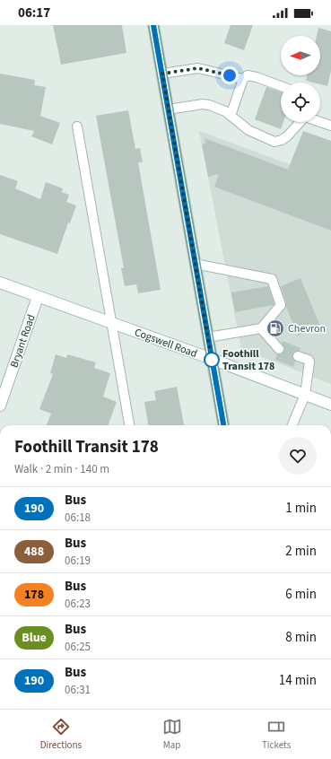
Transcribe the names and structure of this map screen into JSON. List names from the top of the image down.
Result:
{
  "streets": {
    "street": ["Bryant Road", "Cogswell Road"]
  },
  "crossings": [
    ["Bryant Road", "Cogswell Road"]
  ],
  "places": {
    "fuel station": ["Chevron"],
    "other": ["Foothill Transit 178"]
  },
  "lines": ["bus line 190"],
  "north": "left",
  "page": {
    "status": "06:17",
    "heading": ["Foothill Transit 178", "Walk · 2 min · 140 m"],
    "list": [
      {
        "mark": "190",
        "name": "Bus",
        "note": "06:18",
        "value": "1 min"
      },
      {
        "mark": "488",
        "name": "Bus",
        "note": "06:19",
        "value": "2 min"
      },
      {
        "mark": "178",
        "name": "Bus",
        "note": "06:23",
        "value": "6 min"
      },
      {
        "mark": "Blue",
        "name": "Bus",
        "note": "06:25",
        "value": "8 min"
      },
      {
        "mark": "190",
        "name": "Bus",
        "note": "06:31",
        "value": "14 min"
      }
    ],
    "tabs": ["Directions", "Map", "Tickets"]
  }
}
